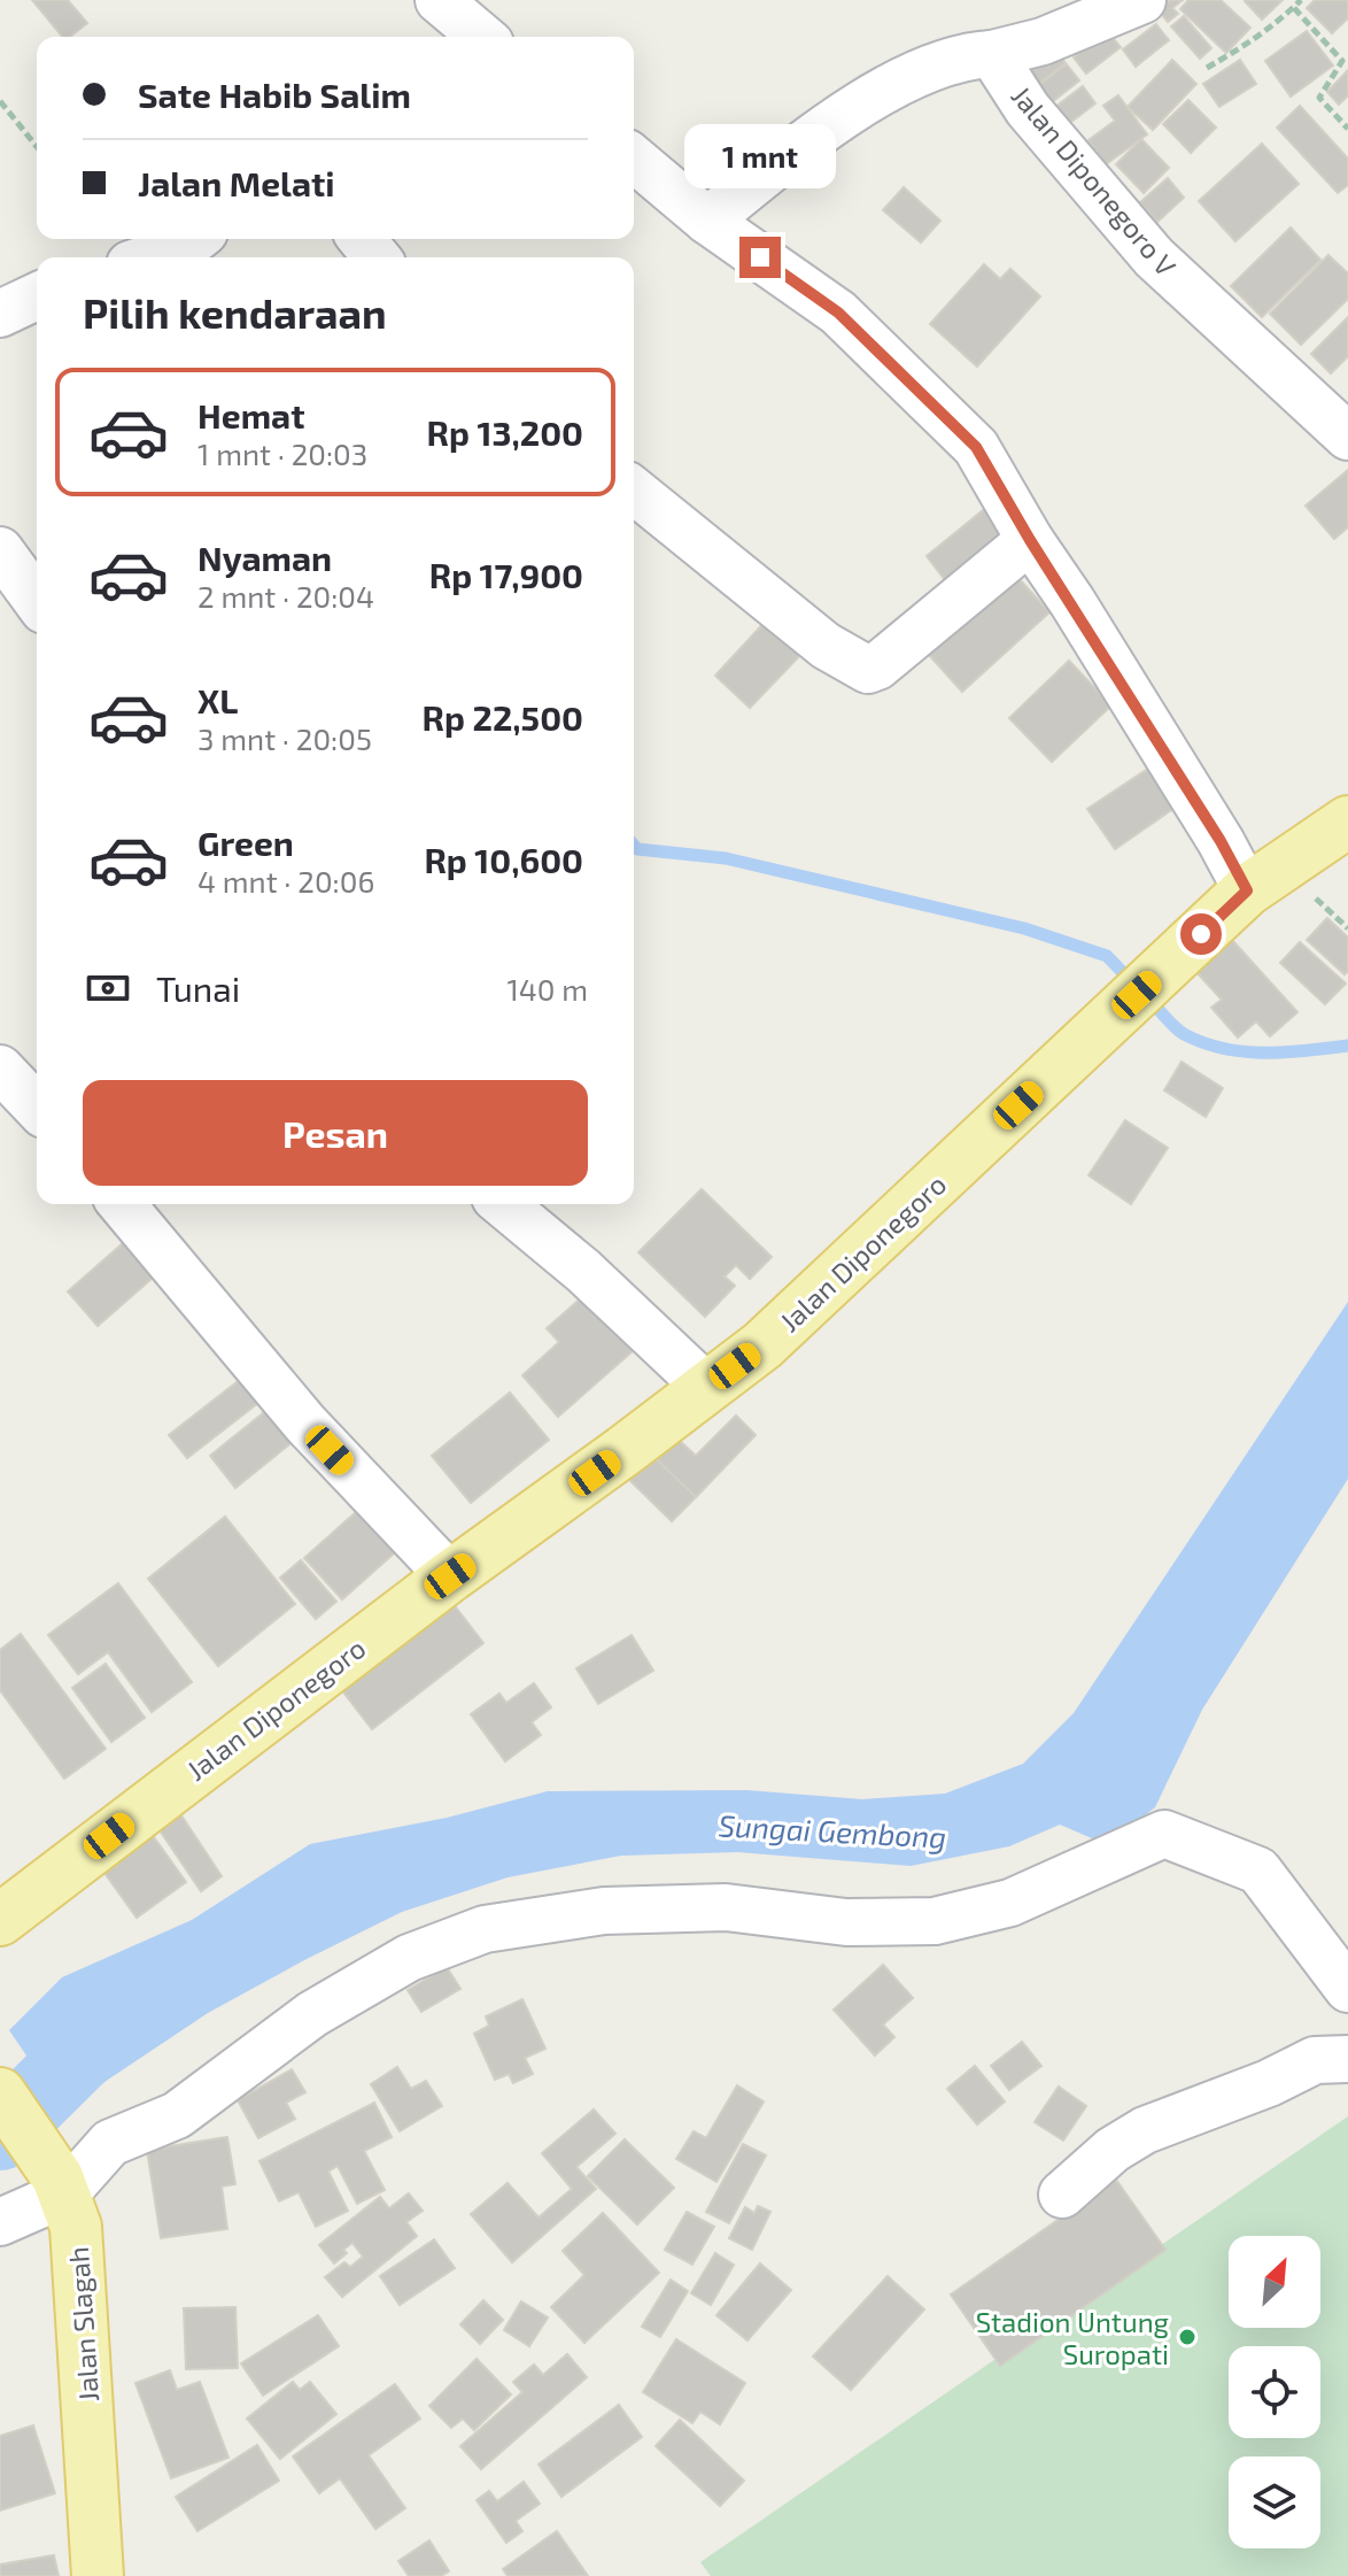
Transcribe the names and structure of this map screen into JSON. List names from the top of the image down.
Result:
{
  "streets": {
    "main road": ["Jalan Diponegoro", "Jalan Slagah"],
    "street": ["Jalan Diponegoro V"]
  },
  "water": ["Sungai Gembong"],
  "places": ["Stadion Untung Suropati"],
  "north": "top right",
  "page": {
    "banner": ["Sate Habib Salim", "Jalan Melati"],
    "bubble": "1 mnt",
    "heading": "Pilih kendaraan",
    "list": [
      {
        "name": "Hemat",
        "note": "1 mnt · 20:03",
        "value": "Rp 13,200"
      },
      {
        "name": "Nyaman",
        "note": "2 mnt · 20:04",
        "value": "Rp 17,900"
      },
      {
        "name": "XL",
        "note": "3 mnt · 20:05",
        "value": "Rp 22,500"
      },
      {
        "name": "Green",
        "note": "4 mnt · 20:06",
        "value": "Rp 10,600"
      }
    ],
    "pay": ["Tunai", "140 m"],
    "buttons": "Pesan"
  }
}
